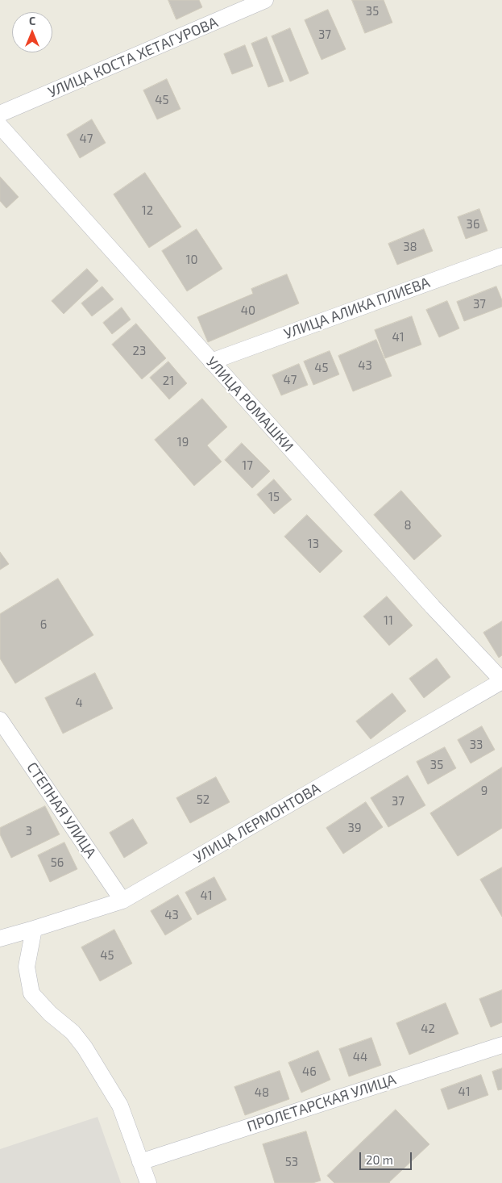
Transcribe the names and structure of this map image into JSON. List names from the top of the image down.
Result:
{
  "streets": {
    "street": [
      "УЛИЦА КОСТА ХЕТАГУРОВА",
      "УЛИЦА АЛИКА ПЛИЕВА",
      "УЛИЦА РОМАШКИ",
      "СТЕПНАЯ УЛИЦА",
      "УЛИЦА ЛЕРМОНТОВА",
      "ПРОЛЕТАРСКАЯ УЛИЦА"
    ]
  },
  "crossings": [
    ["УЛИЦА АЛИКА ПЛИЕВА", "УЛИЦА РОМАШКИ"],
    ["УЛИЦА РОМАШКИ", "УЛИЦА ЛЕРМОНТОВА"],
    ["СТЕПНАЯ УЛИЦА", "УЛИЦА ЛЕРМОНТОВА"]
  ],
  "house_numbers": [
    "35",
    "37",
    "45",
    "47",
    "12",
    "36",
    "38",
    "10",
    "37",
    "40",
    "41",
    "23",
    "43",
    "45",
    "47",
    "21",
    "19",
    "17",
    "15",
    "8",
    "13",
    "11",
    "6",
    "4",
    "33",
    "35",
    "9",
    "52",
    "37",
    "39",
    "3",
    "56",
    "41",
    "43",
    "45",
    "42",
    "44",
    "46",
    "41",
    "48",
    "53"
  ],
  "scale_bar": "20 m",
  "north": "top"
}
